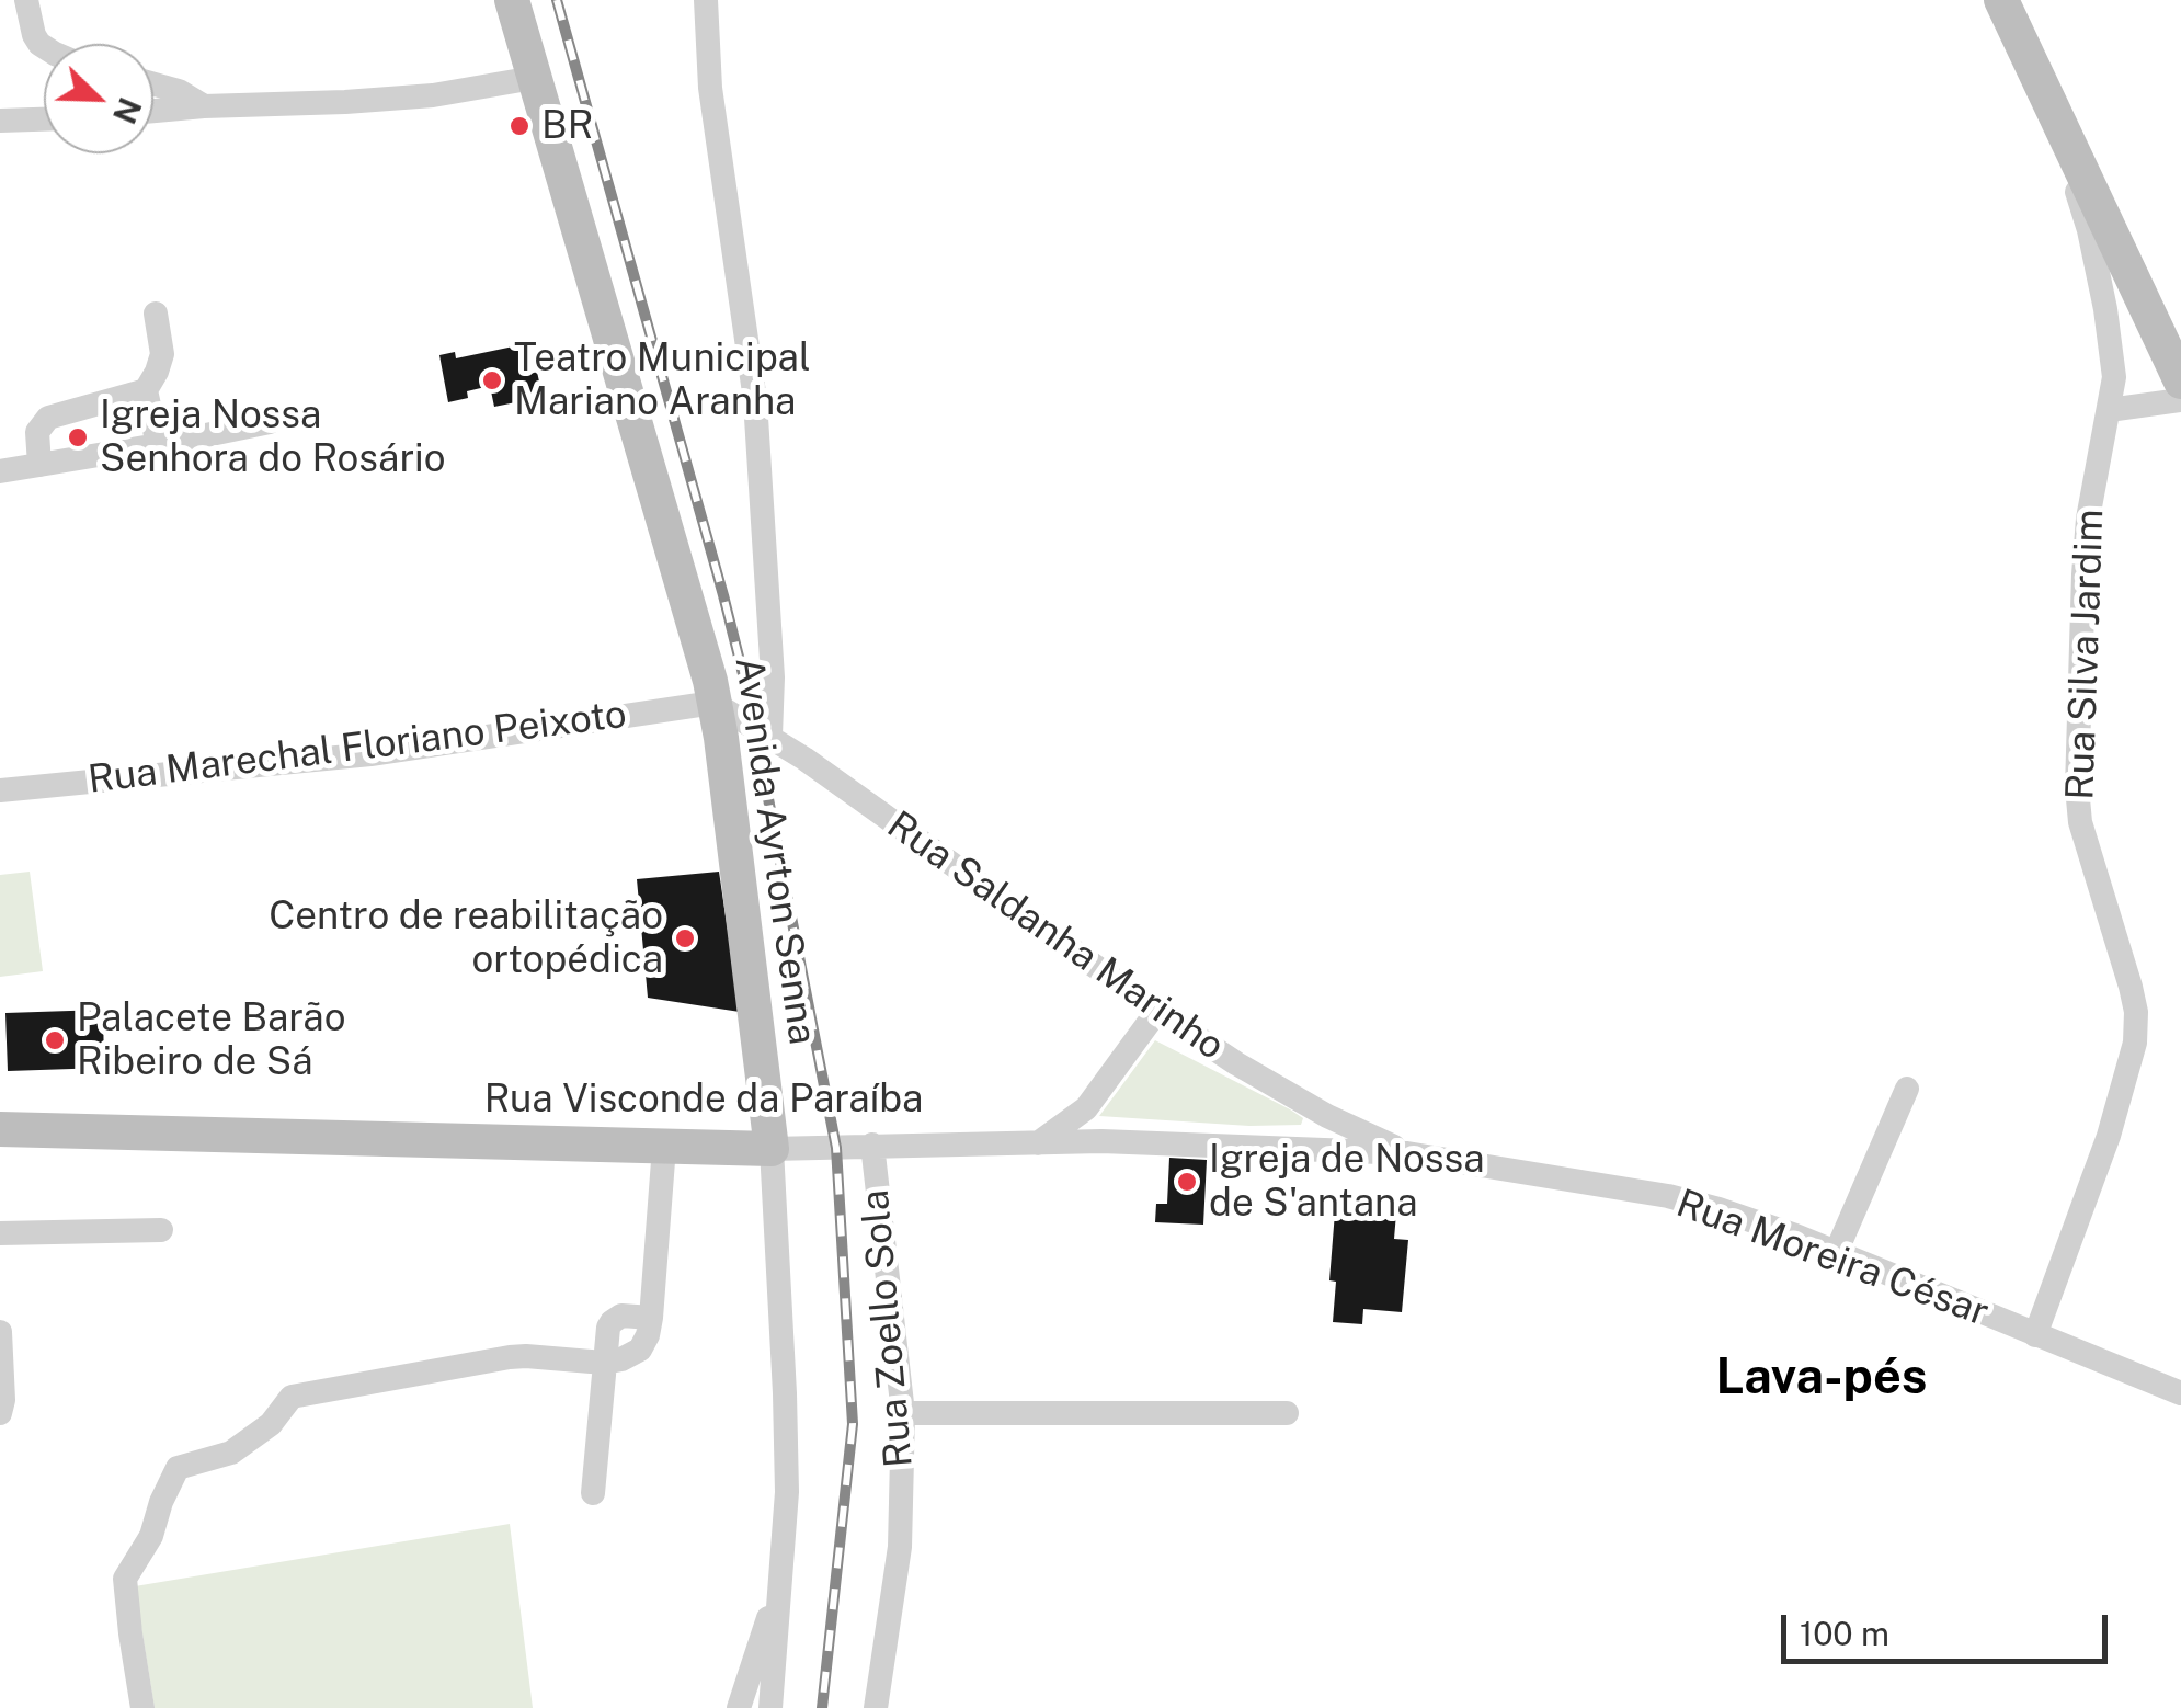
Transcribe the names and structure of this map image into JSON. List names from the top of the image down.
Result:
{
  "streets": {
    "main road": ["Avenida Ayrton Senna", "Rua Visconde da Paraíba"],
    "street": [
      "Rua Silva Jardim",
      "Rua Marechal Floriano Peixoto",
      "Rua Saldanha Marinho",
      "Rua Moreira César",
      "Rua Zoello Sola"
    ]
  },
  "crossings": [
    ["Rua Silva Jardim", "Rua Moreira César"],
    ["Rua Marechal Floriano Peixoto", "Avenida Ayrton Senna"],
    ["Rua Marechal Floriano Peixoto", "Rua Saldanha Marinho"],
    ["Avenida Ayrton Senna", "Rua Saldanha Marinho"],
    ["Avenida Ayrton Senna", "Rua Visconde da Paraíba"],
    ["Rua Saldanha Marinho", "Rua Visconde da Paraíba"],
    ["Rua Saldanha Marinho", "Rua Moreira César"],
    ["Rua Visconde da Paraíba", "Rua Moreira César"],
    ["Rua Visconde da Paraíba", "Rua Zoello Sola"]
  ],
  "districts": ["Lava-pés"],
  "places": [
    "BR",
    "Teatro Municipal Mariano Aranha",
    "Igreja Nossa Senhora do Rosário",
    "Centro de reabilitação ortopédica",
    "Palacete Barão Ribeiro de Sá",
    "Igreja de Nossa de S'antana"
  ],
  "scale_bar": "100 m",
  "north": "bottom right"
}
